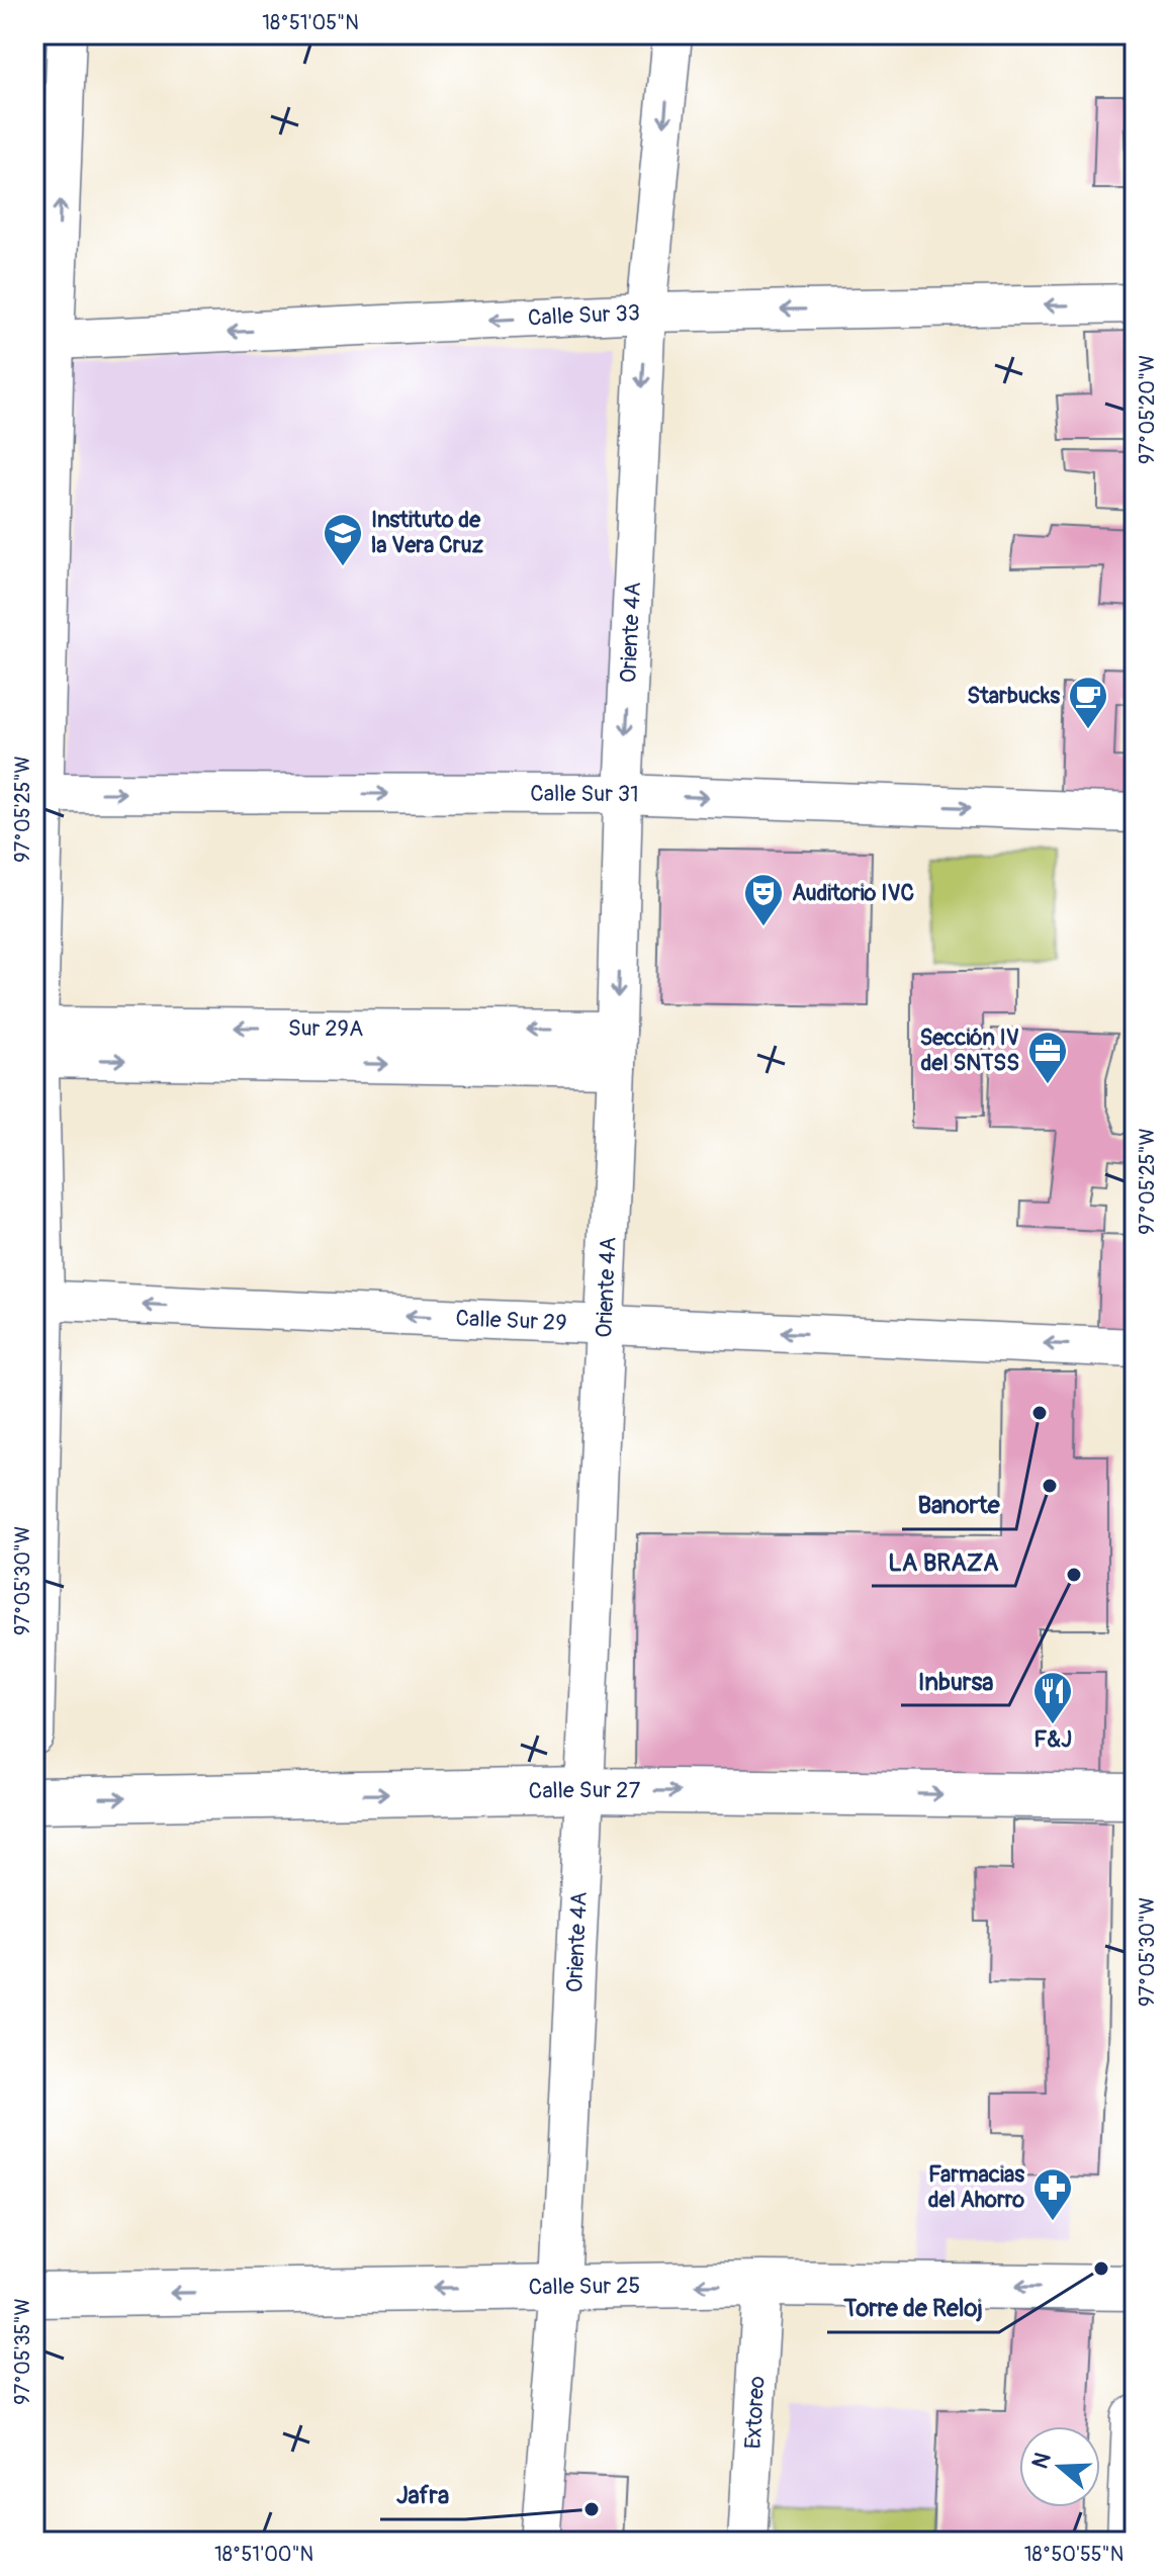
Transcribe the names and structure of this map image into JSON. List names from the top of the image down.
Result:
{
  "streets": {
    "street": [
      "Calle Sur 33",
      "Oriente 4A",
      "Calle Sur 31",
      "Sur 29A",
      "Calle Sur 29",
      "Calle Sur 27",
      "Calle Sur 25",
      "Extoreo"
    ]
  },
  "crossings": [
    ["Calle Sur 33", "Oriente 4A"],
    ["Oriente 4A", "Calle Sur 31"],
    ["Oriente 4A", "Sur 29A"],
    ["Oriente 4A", "Calle Sur 29"],
    ["Oriente 4A", "Calle Sur 27"],
    ["Oriente 4A", "Calle Sur 25"],
    ["Calle Sur 25", "Extoreo"]
  ],
  "one_way": [
    "Calle Sur 33",
    "Oriente 4A",
    "Calle Sur 31",
    "Calle Sur 29",
    "Calle Sur 27",
    "Calle Sur 25"
  ],
  "places": {
    "school or university": ["Instituto de la Vera Cruz"],
    "cafe": ["Starbucks"],
    "theatre": ["Auditorio IVC"],
    "office": ["Sección IV del SNTSS"],
    "other": [
      "Banorte",
      "LA BRAZA",
      "Inbursa",
      "Torre de Reloj",
      "Jafra"
    ],
    "restaurant": ["F&J"],
    "pharmacy": ["Farmacias del Ahorro"]
  },
  "north": "left",
  "coordinates": [
    "18°51'05\"N",
    "97°05'20\"W",
    "97°05'25\"W",
    "97°05'30\"W",
    "97°05'35\"W",
    "18°51'00\"N",
    "18°50'55\"N"
  ]
}
